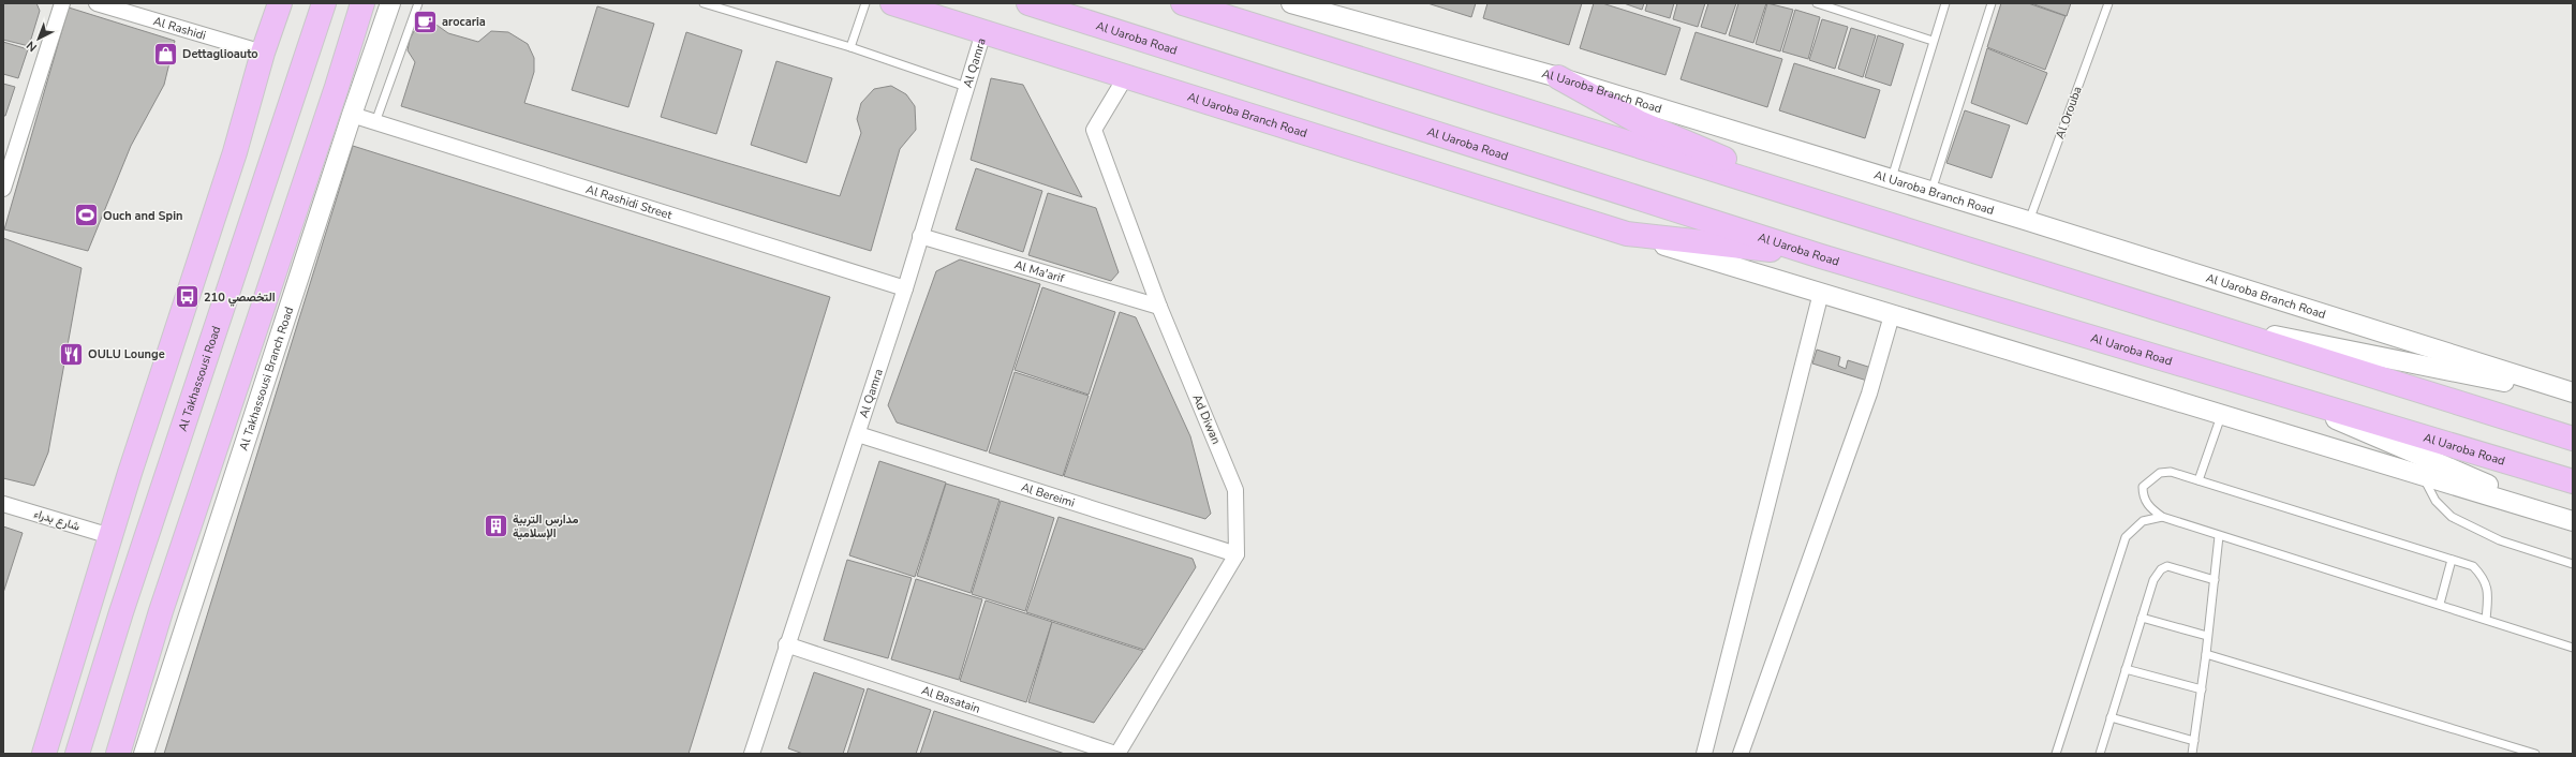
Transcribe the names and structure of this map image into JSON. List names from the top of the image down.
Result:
{
  "streets": {
    "main road": ["Al Uaroba Road", "Al Uaroba Branch Road", "Al Takhassousi Road"],
    "street": [
      "Al Rashidi",
      "Al Qamra",
      "Al Rashidi Street",
      "Al Ma'arif",
      "Al Takhassousi Branch Road",
      "Ad Diwan",
      "Al Bereimi",
      "شارع بدراء",
      "Al Basatain"
    ],
    "lane": ["Al Orouba"]
  },
  "crossings": [
    ["Al Uaroba Road", "Al Uaroba Branch Road"],
    ["Al Qamra", "Al Uaroba Branch Road"],
    ["Al Qamra", "Al Rashidi Street"],
    ["Al Qamra", "Al Ma'arif"],
    ["Al Qamra", "Al Bereimi"],
    ["Al Qamra", "Al Basatain"],
    ["Al Uaroba Branch Road", "Al Orouba"],
    ["Al Uaroba Branch Road", "Ad Diwan"],
    ["Al Rashidi Street", "Al Takhassousi Branch Road"],
    ["Al Ma'arif", "Ad Diwan"],
    ["Ad Diwan", "Al Bereimi"]
  ],
  "places": {
    "cafe": ["arocaria"],
    "shop": ["Dettaglioauto"],
    "sports": ["Ouch and Spin"],
    "bus stop": ["التخصصي 210"],
    "restaurant": ["OULU Lounge"],
    "building": ["مدارس التربية الإسلامية"]
  },
  "north": "bottom left"
}
